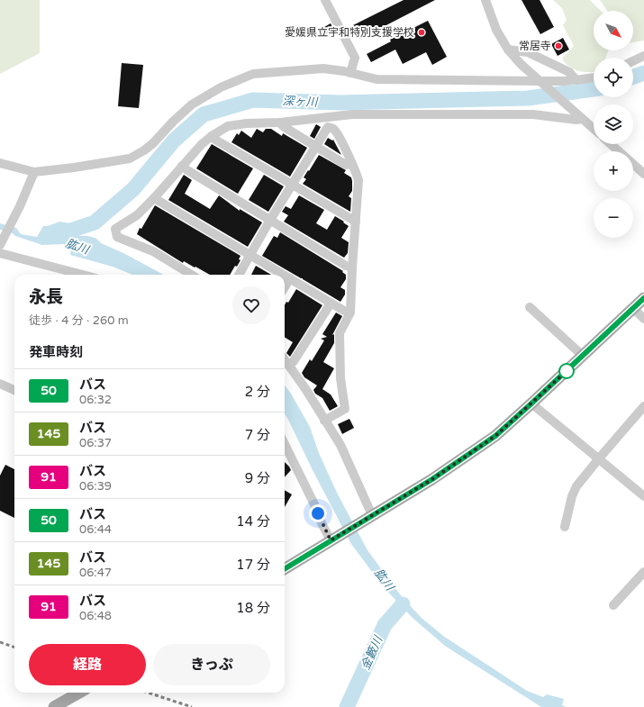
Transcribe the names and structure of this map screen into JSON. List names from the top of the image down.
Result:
{
  "water": ["深ヶ川", "肱川", "金籔川"],
  "places": ["愛媛県立宇和特別支援学校", "常居寺"],
  "lines": ["bus line 50"],
  "north": "bottom right",
  "page": {
    "map_buttons": ["+", "−"],
    "heading": [
      ["永長", "徒歩 · 4 分 · 260 m"],
      "発車時刻"
    ],
    "list": [
      {
        "mark": "50",
        "name": "バス",
        "note": "06:32",
        "value": "2 分"
      },
      {
        "mark": "145",
        "name": "バス",
        "note": "06:37",
        "value": "7 分"
      },
      {
        "mark": "91",
        "name": "バス",
        "note": "06:39",
        "value": "9 分"
      },
      {
        "mark": "50",
        "name": "バス",
        "note": "06:44",
        "value": "14 分"
      },
      {
        "mark": "145",
        "name": "バス",
        "note": "06:47",
        "value": "17 分"
      },
      {
        "mark": "91",
        "name": "バス",
        "note": "06:48",
        "value": "18 分"
      }
    ],
    "buttons": ["経路", "きっぷ"]
  }
}
